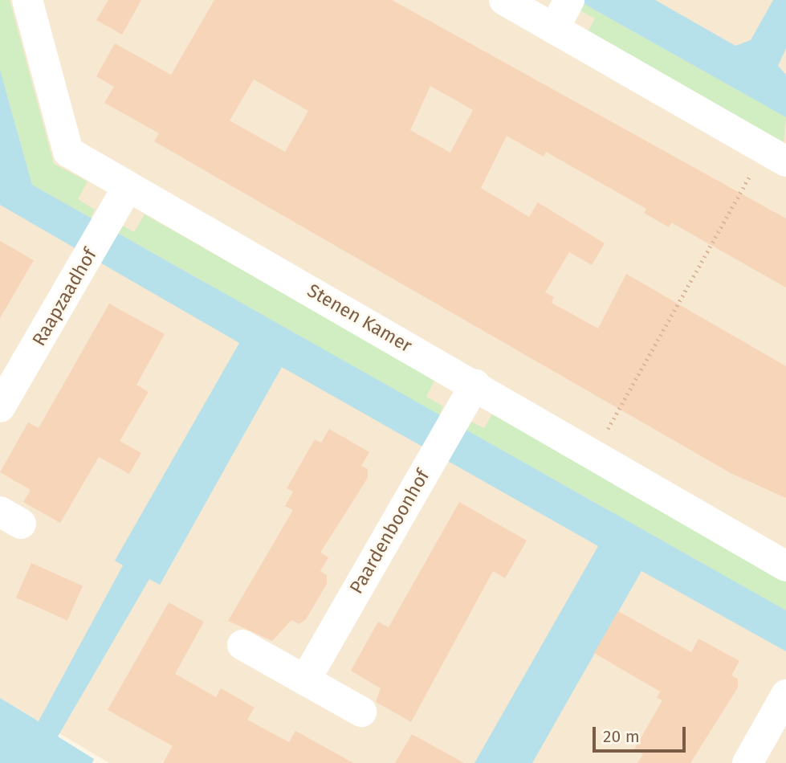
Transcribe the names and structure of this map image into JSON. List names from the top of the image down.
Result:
{
  "streets": {
    "street": ["Raapzaadhof", "Stenen Kamer", "Paardenboonhof"]
  },
  "crossings": [
    ["Raapzaadhof", "Stenen Kamer"],
    ["Stenen Kamer", "Paardenboonhof"]
  ],
  "scale_bar": "20 m"
}
